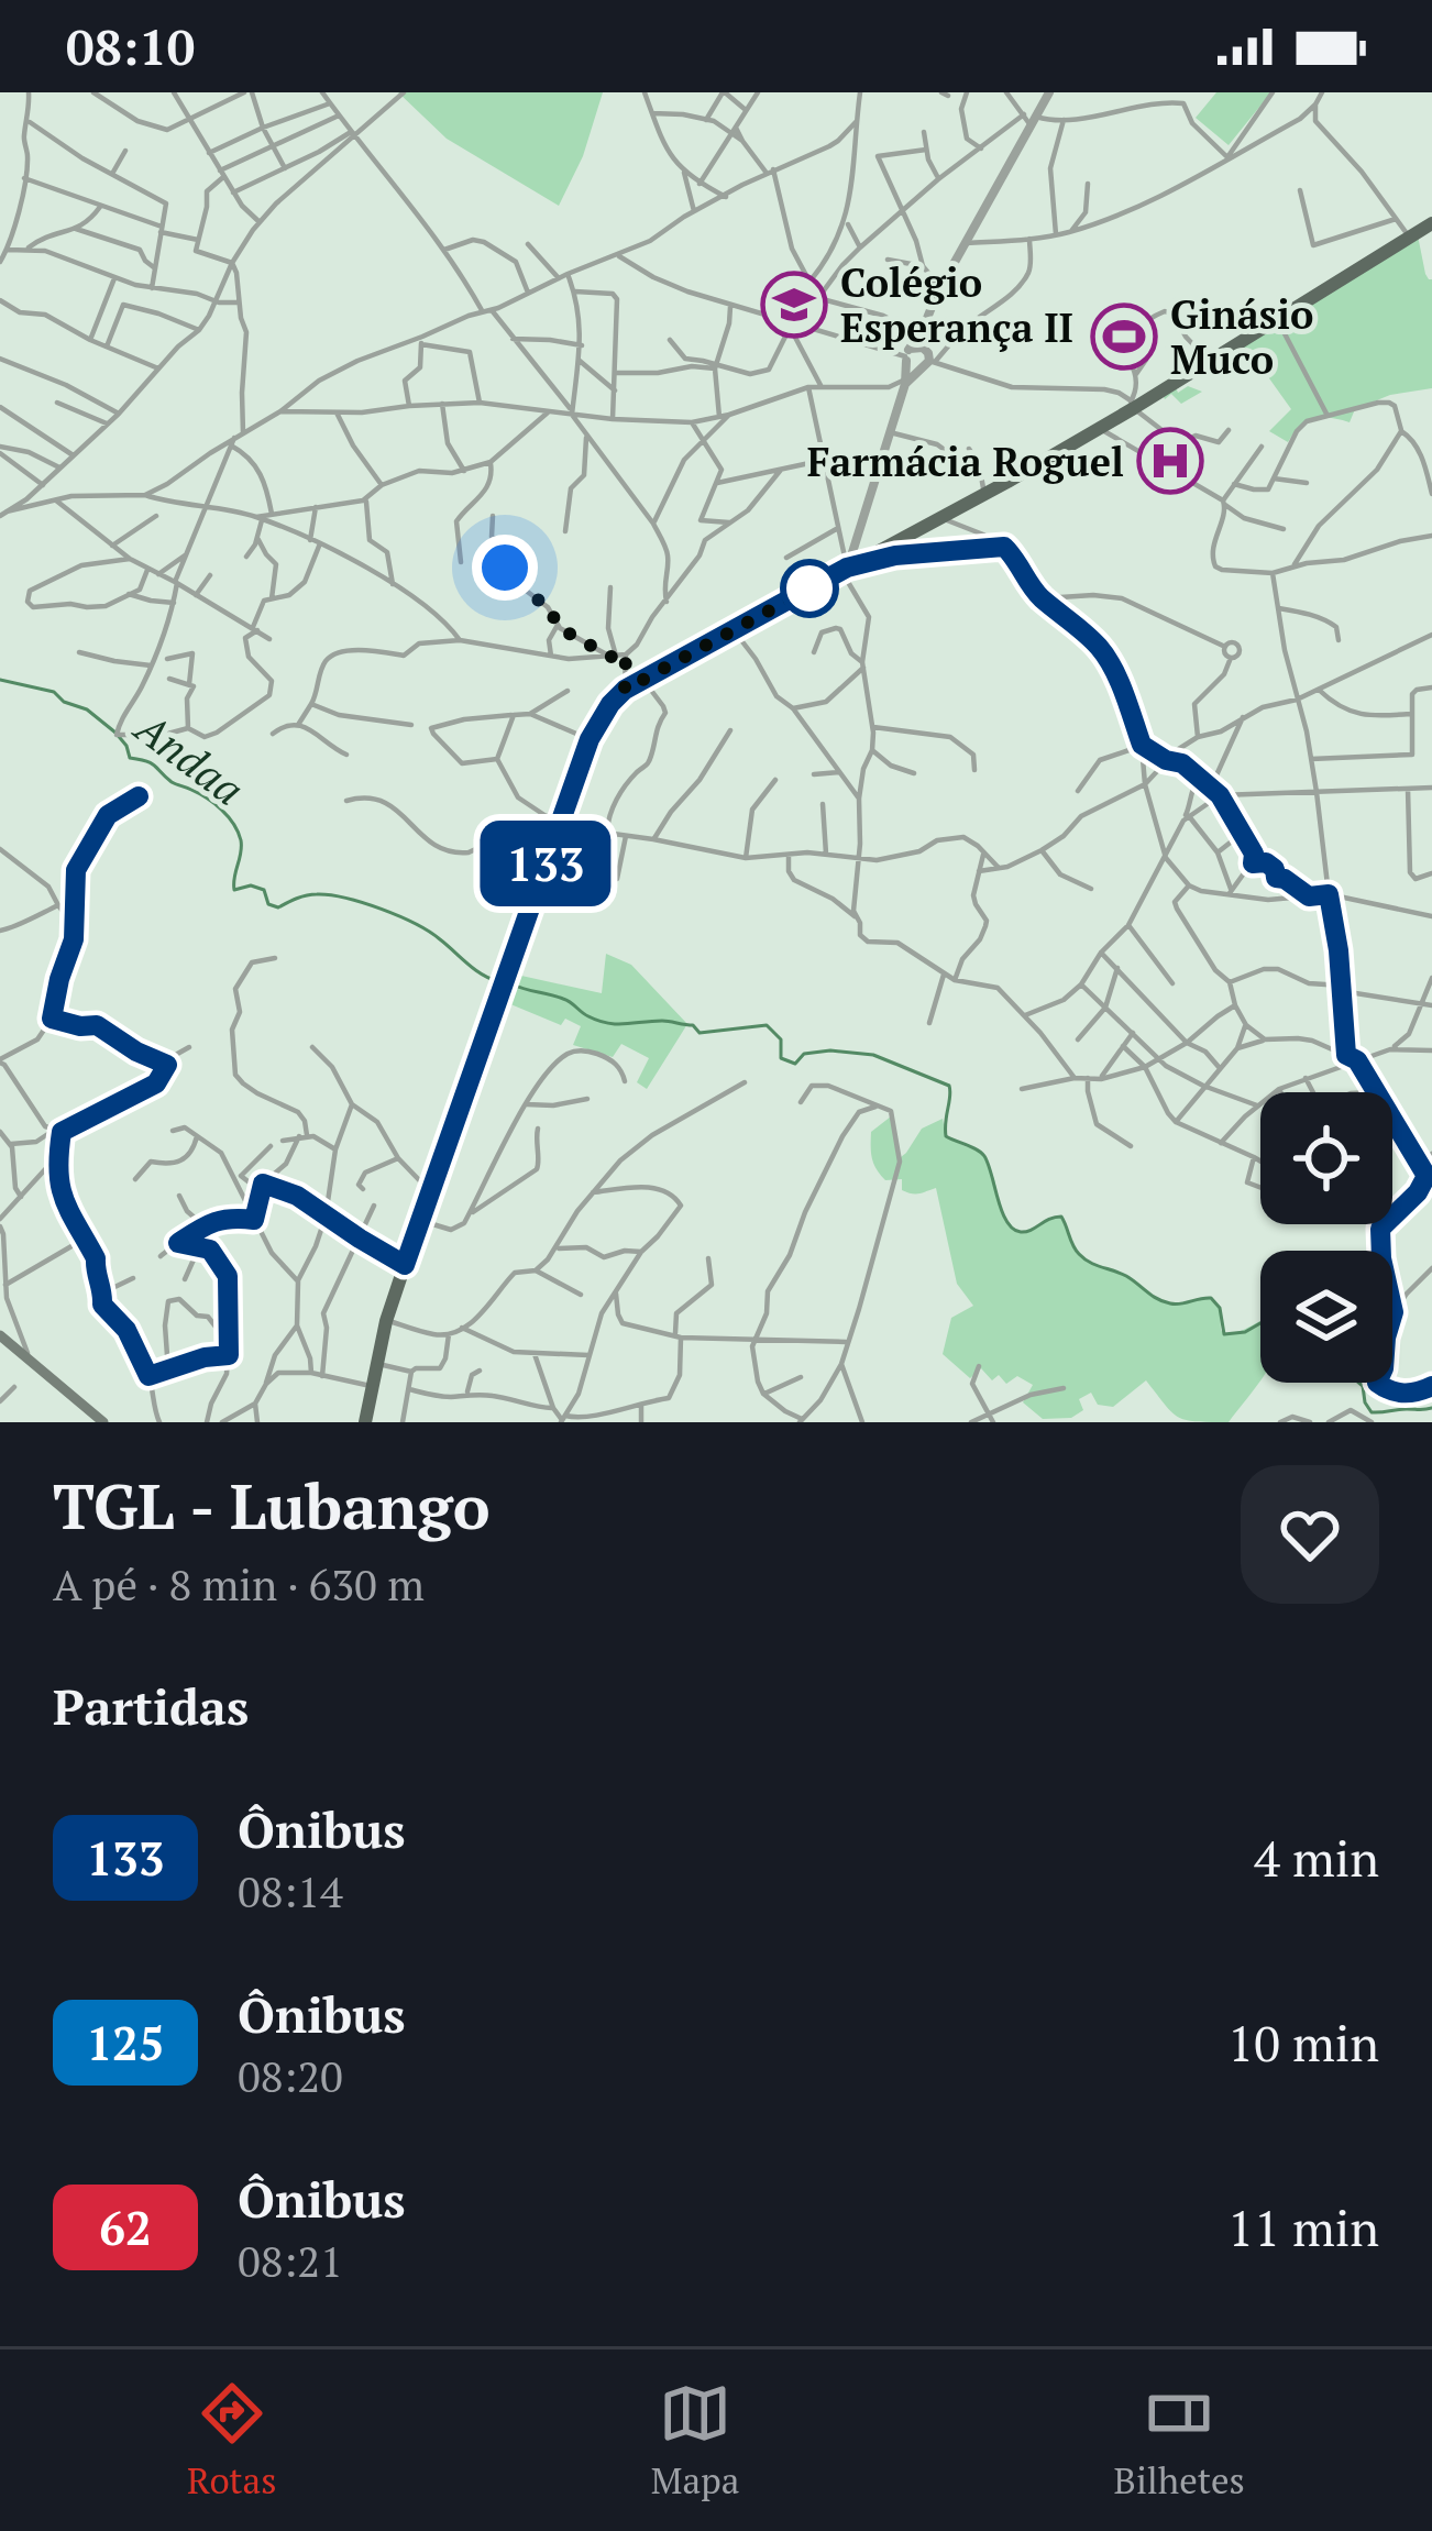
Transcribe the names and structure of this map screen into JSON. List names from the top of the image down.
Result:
{
  "water": ["Andaa"],
  "places": {
    "school or university": ["Colégio Esperança II"],
    "sports": ["Ginásio Muco"],
    "hospital": ["Farmácia Roguel"]
  },
  "lines": ["bus line 133"],
  "page": {
    "status": "08:10",
    "on_map": "133",
    "heading": [
      ["TGL - Lubango", "A pé · 8 min · 630 m"],
      "Partidas"
    ],
    "list": [
      {
        "mark": "133",
        "name": "Ônibus",
        "note": "08:14",
        "value": "4 min"
      },
      {
        "mark": "125",
        "name": "Ônibus",
        "note": "08:20",
        "value": "10 min"
      },
      {
        "mark": "62",
        "name": "Ônibus",
        "note": "08:21",
        "value": "11 min"
      }
    ],
    "tabs": ["Rotas", "Mapa", "Bilhetes"]
  }
}
